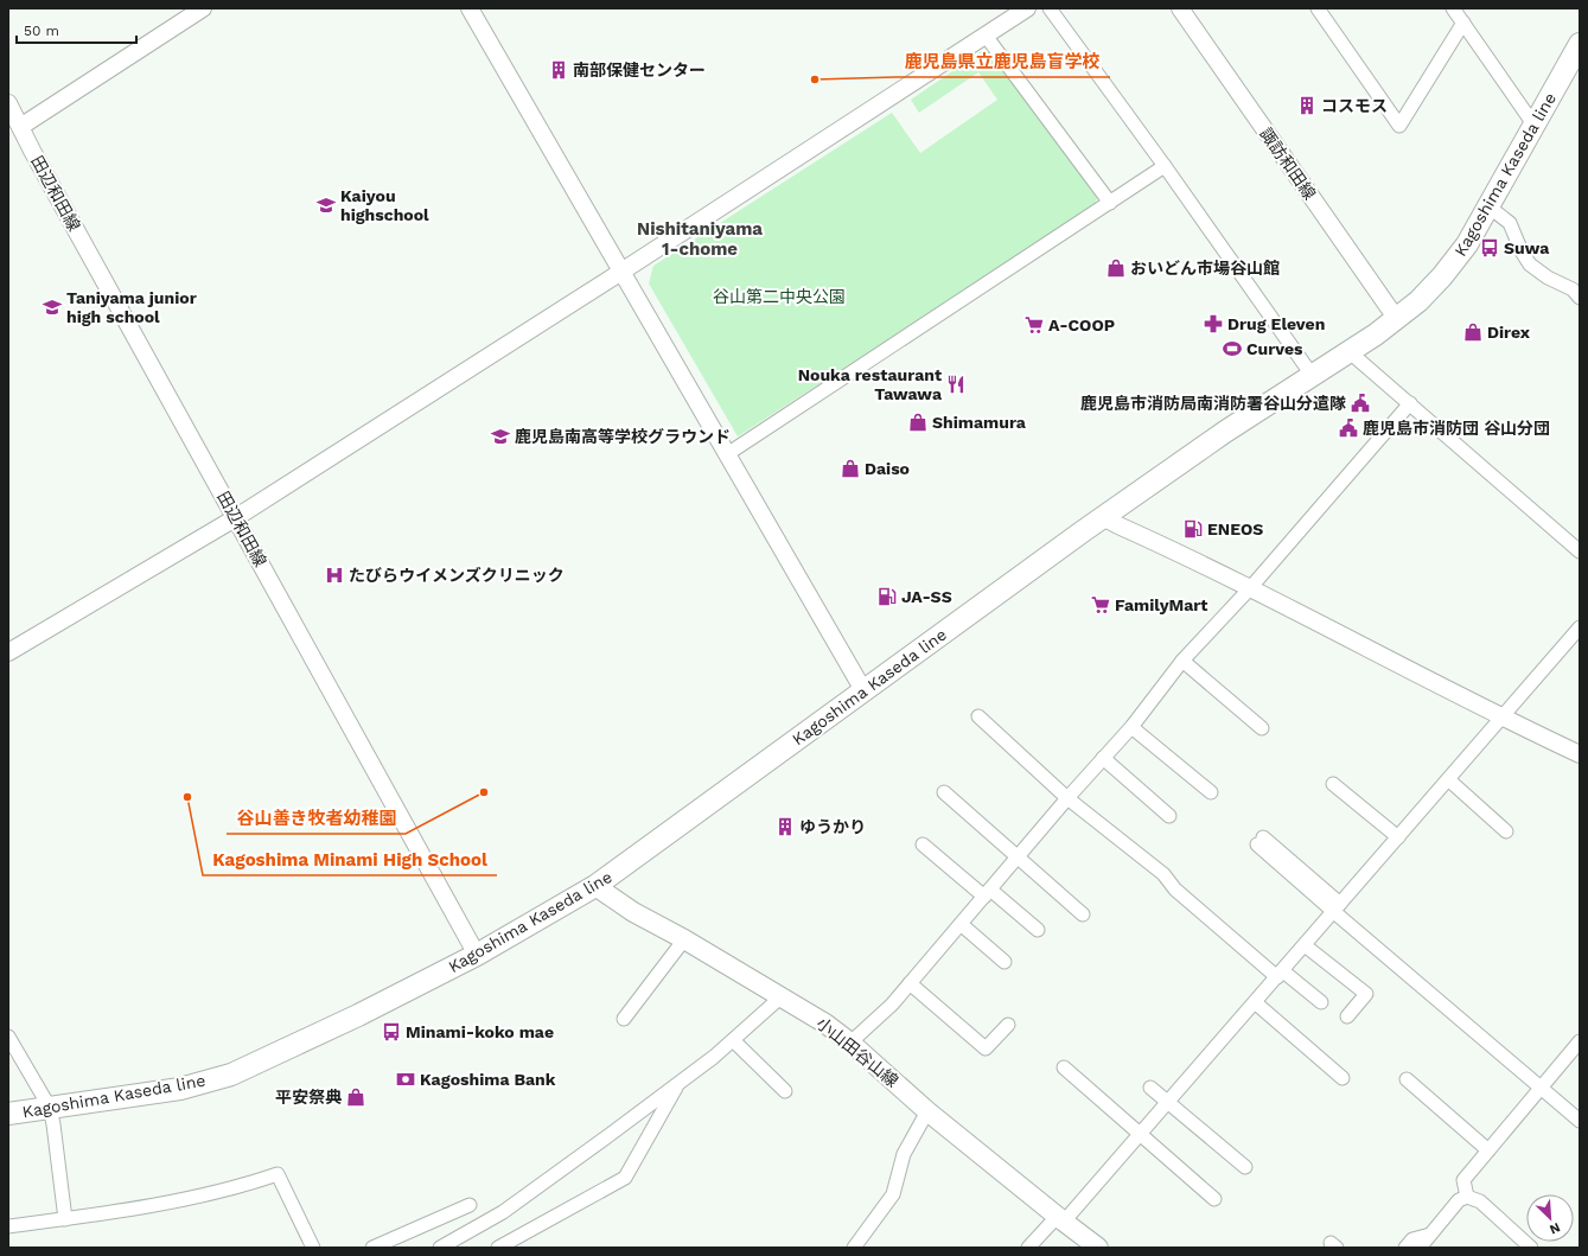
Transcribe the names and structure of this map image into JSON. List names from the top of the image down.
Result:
{
  "streets": {
    "main road": ["Kagoshima Kaseda line", "小山田谷山線"],
    "street": ["諏訪和田線", "田辺和田線"]
  },
  "crossings": [
    ["諏訪和田線", "Kagoshima Kaseda line"],
    ["Kagoshima Kaseda line", "田辺和田線"],
    ["Kagoshima Kaseda line", "小山田谷山線"]
  ],
  "districts": ["Nishitaniyama 1-chome"],
  "parks": ["谷山第二中央公園"],
  "places": {
    "building": ["南部保健センター", "コスモス", "ゆうかり"],
    "other": ["鹿児島県立鹿児島盲学校", "谷山善き牧者幼稚園", "Kagoshima Minami High School"],
    "school or university": ["Kaiyou highschool", "Taniyama junior high school", "鹿児島南高等学校グラウンド"],
    "bus stop": ["Suwa", "Minami-koko mae"],
    "shop": [
      "おいどん市場谷山館",
      "Direx",
      "Shimamura",
      "Daiso",
      "平安祭典"
    ],
    "pharmacy": ["Drug Eleven"],
    "supermarket": ["A-COOP", "FamilyMart"],
    "sports": ["Curves"],
    "restaurant": ["Nouka restaurant Tawawa"],
    "public building": ["鹿児島市消防局南消防署谷山分遣隊", "鹿児島市消防団 谷山分団"],
    "fuel station": ["ENEOS", "JA-SS"],
    "hospital": ["たびらウイメンズクリニック"],
    "bank": ["Kagoshima Bank"]
  },
  "scale_bar": "50 m",
  "north": "bottom right"
}
